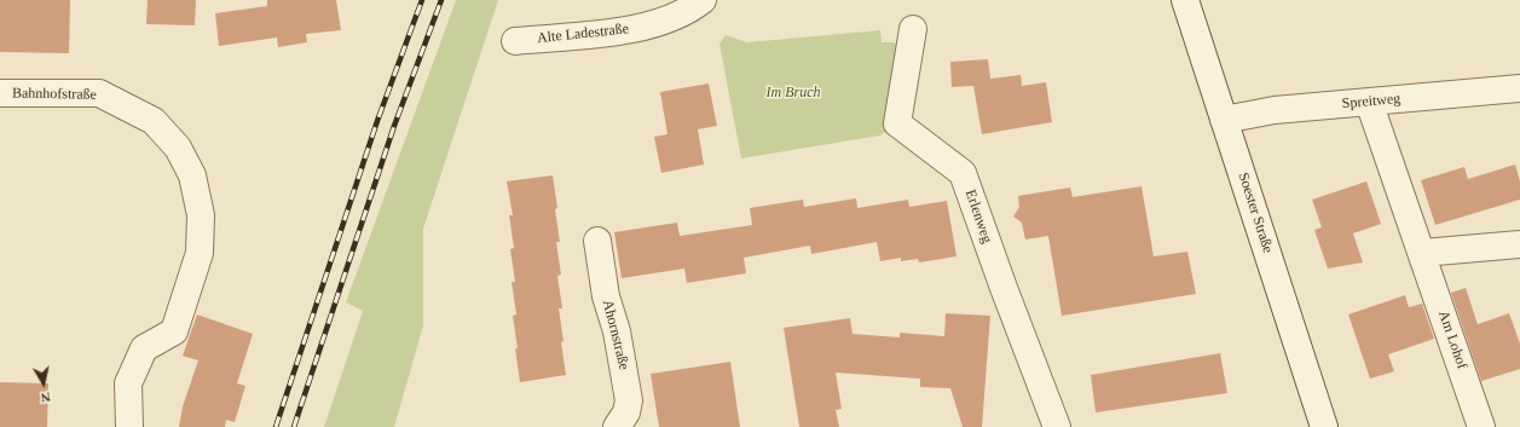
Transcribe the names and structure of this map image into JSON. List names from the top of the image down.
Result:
{
  "streets": {
    "street": [
      "Alte Ladestraße",
      "Bahnhofstraße",
      "Spreitweg",
      "Soester Straße",
      "Erlenweg",
      "Ahornstraße",
      "Am Lohof"
    ]
  },
  "crossings": [
    ["Spreitweg", "Soester Straße"],
    ["Spreitweg", "Am Lohof"]
  ],
  "parks": ["Im Bruch"],
  "north": "bottom"
}
